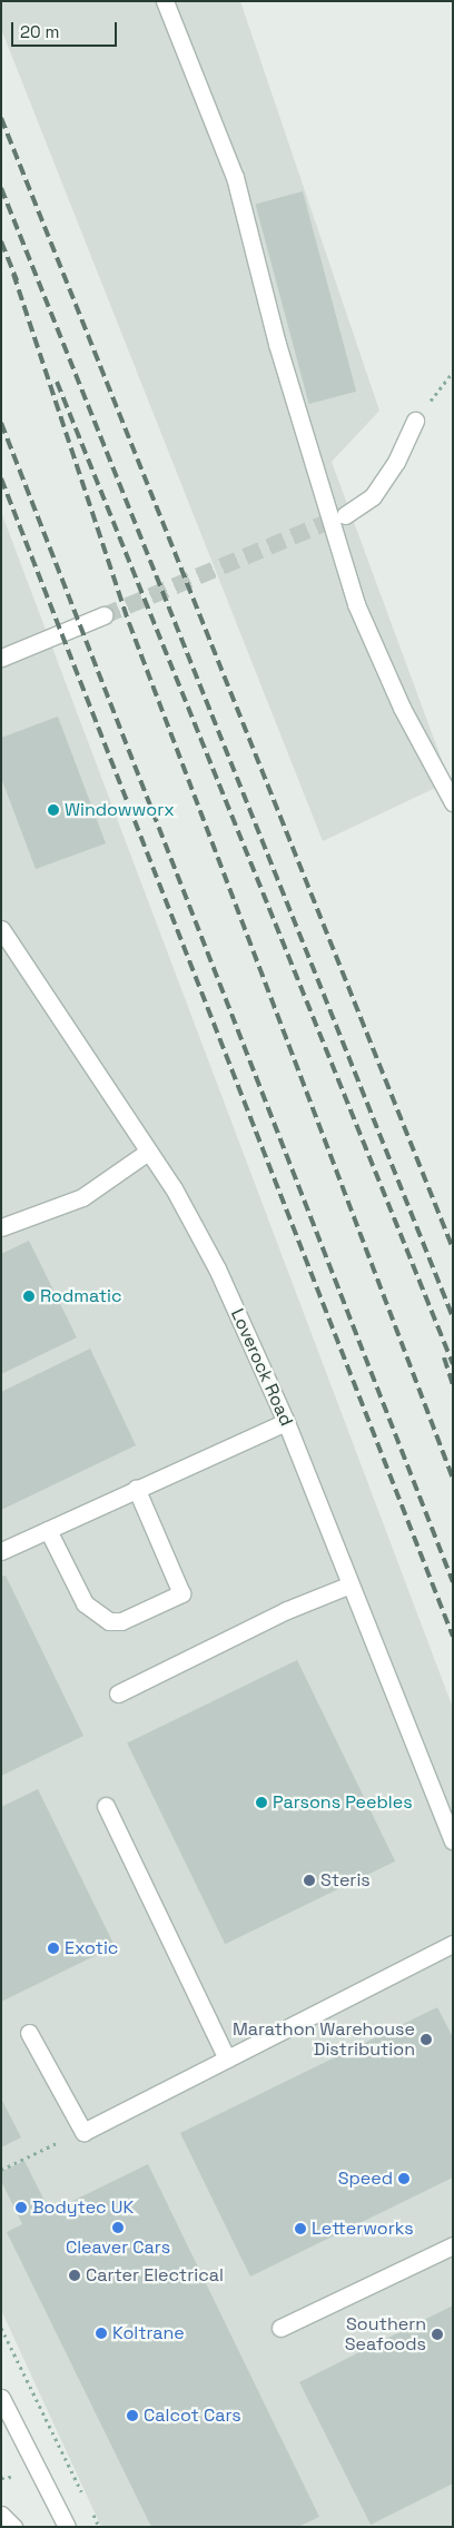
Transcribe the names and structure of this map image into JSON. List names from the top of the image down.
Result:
{
  "streets": {
    "street": ["Loverock Road"]
  },
  "places": [
    "Windowworx",
    "Rodmatic",
    "Parsons Peebles",
    "Steris",
    "Exotic",
    "Marathon Warehouse Distribution",
    "Speed",
    "Bodytec UK",
    "Cleaver Cars",
    "Letterworks",
    "Carter Electrical",
    "Koltrane",
    "Southern Seafoods",
    "Calcot Cars"
  ],
  "scale_bar": "20 m"
}
